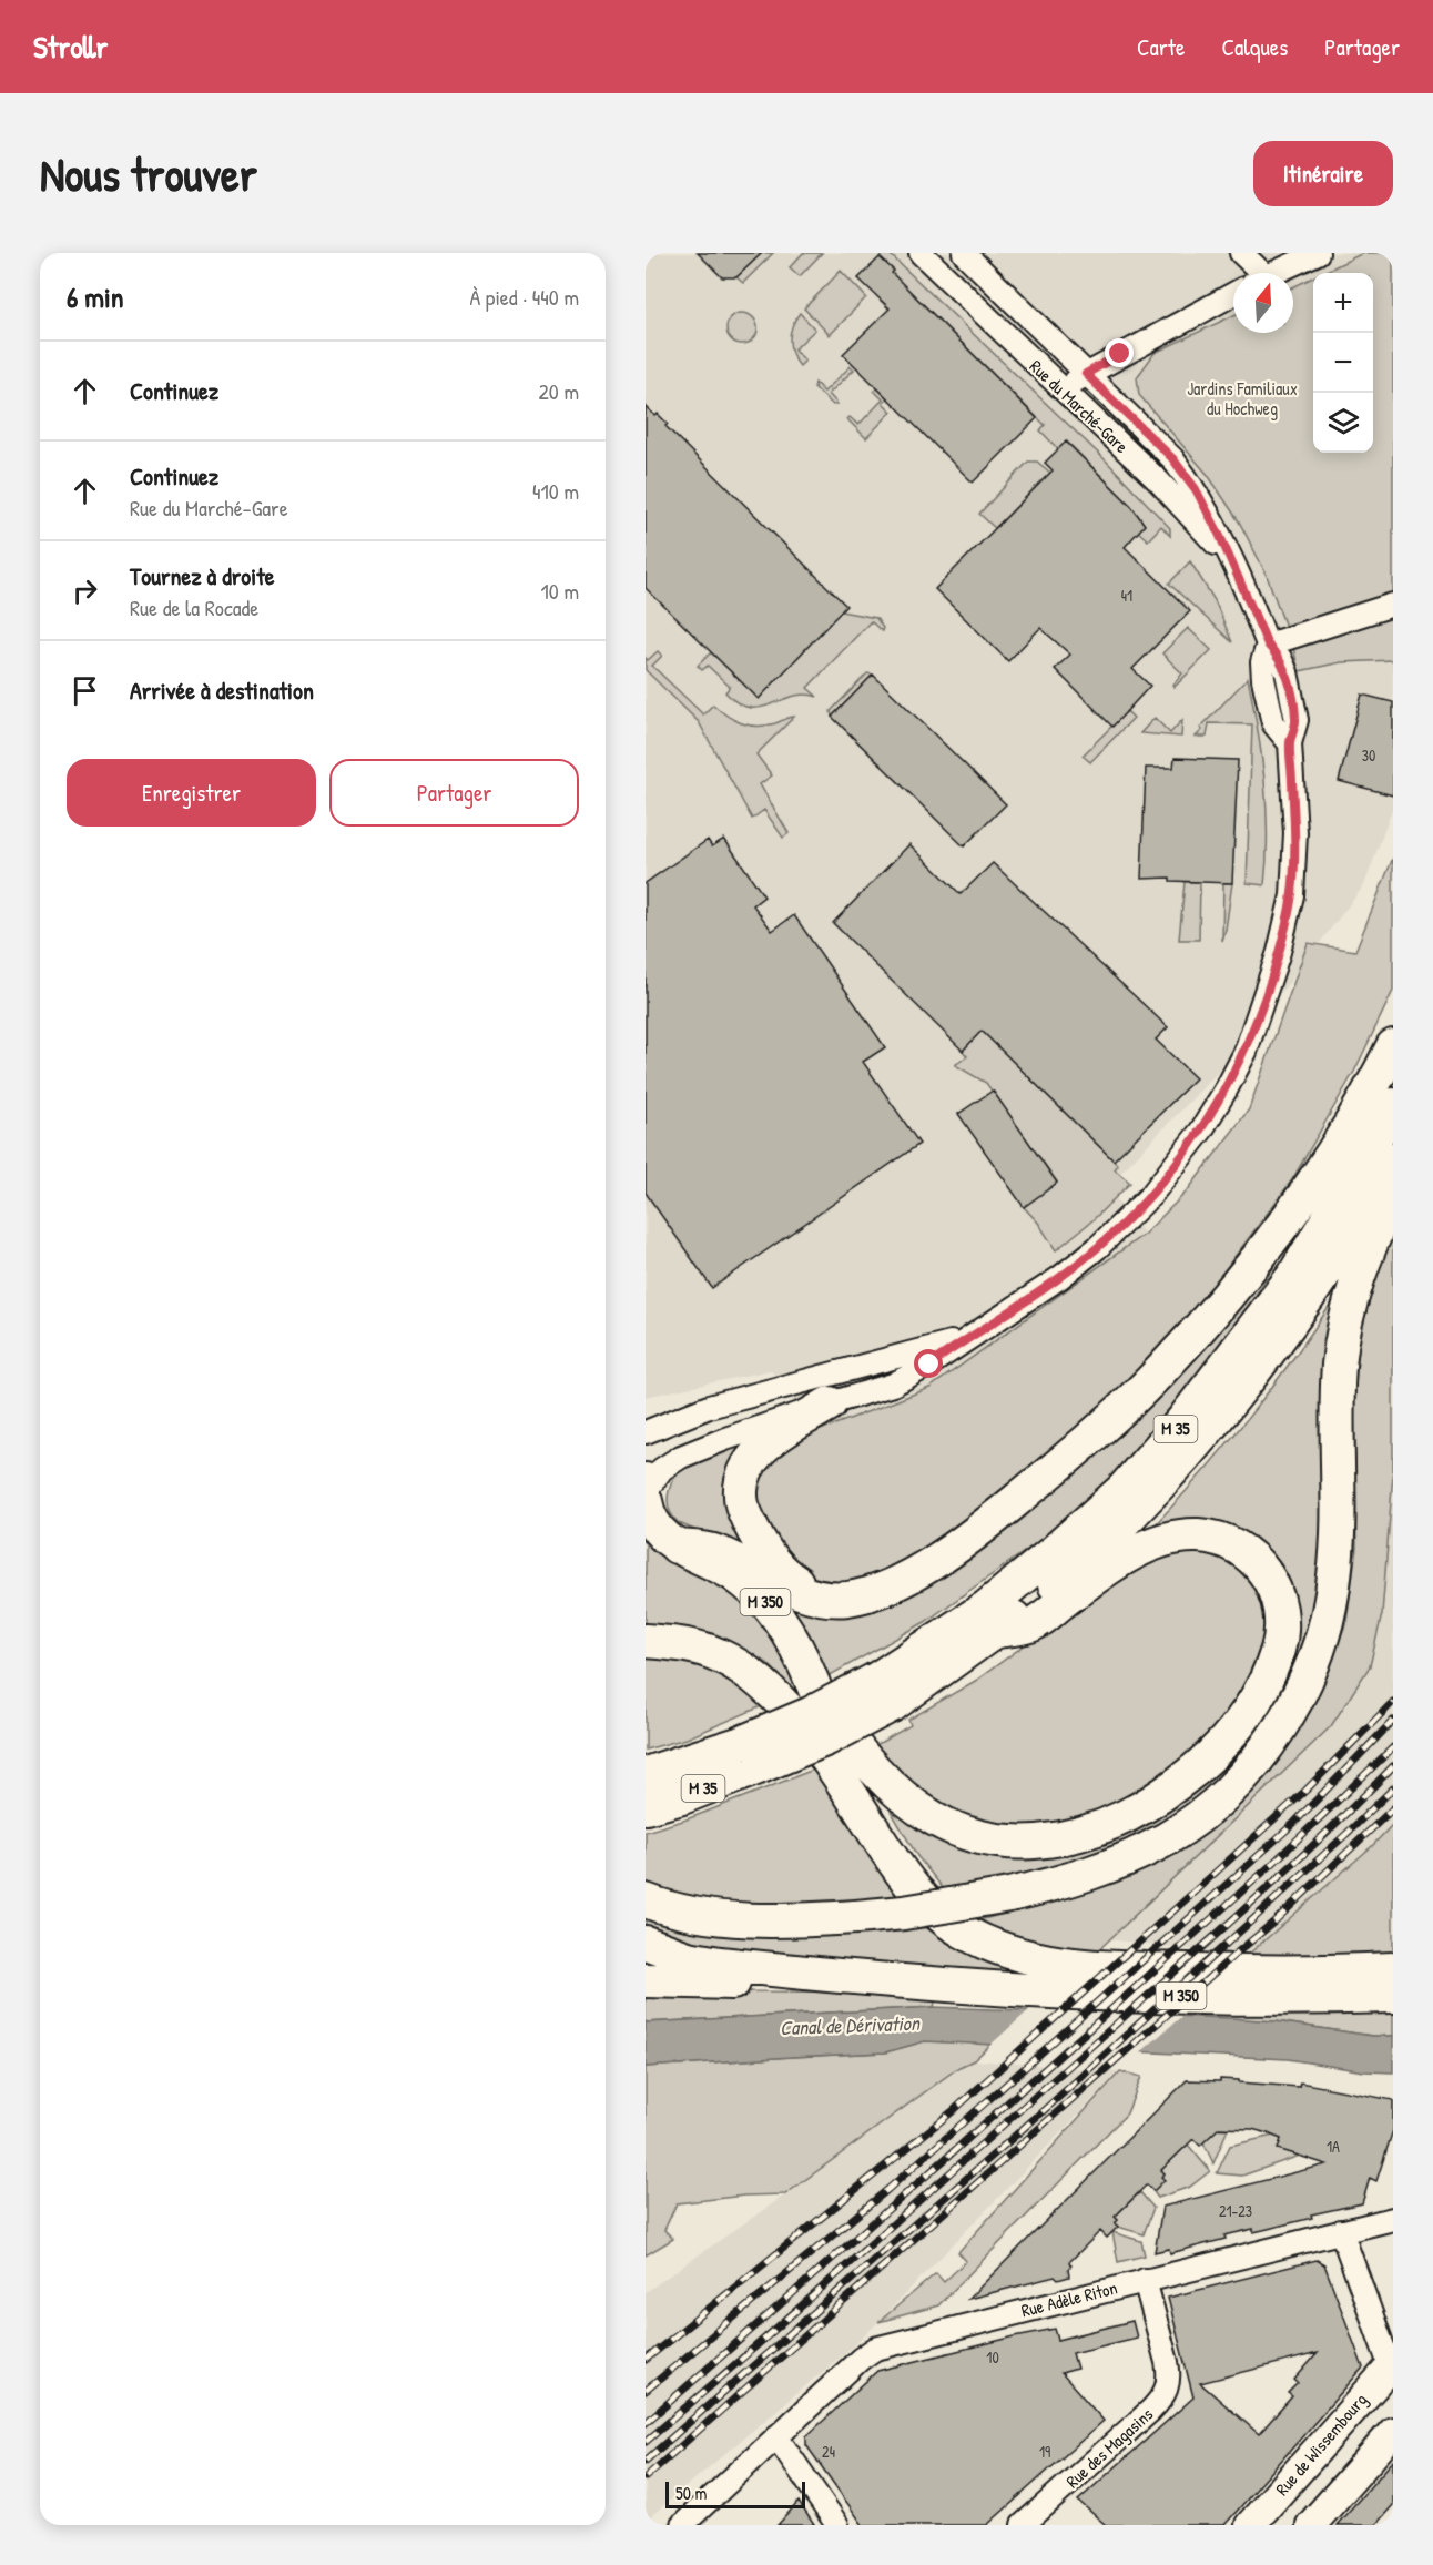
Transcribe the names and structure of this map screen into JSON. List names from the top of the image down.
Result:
{
  "streets": {
    "highway": ["M 35", "M 350"],
    "main road": ["Rue de Wissembourg"],
    "street": ["Rue du Marché-Gare", "Rue Adèle Riton", "Rue des Magasins"]
  },
  "crossings": [
    ["Rue Adèle Riton", "Rue des Magasins"]
  ],
  "water": ["Canal de Dérivation"],
  "parks": ["Jardins Familiaux du Hochweg"],
  "house_numbers": [
    "41",
    "30",
    "1A",
    "21-23",
    "10",
    "24",
    "19"
  ],
  "scale_bar": "50 m",
  "north": "top",
  "page": {
    "header": "Strollr",
    "nav": ["Carte", "Calques", "Partager"],
    "buttons": [
      "Itinéraire",
      ["Enregistrer", "Partager"]
    ],
    "title": "Nous trouver",
    "heading": ["6 min", "À pied · 440 m"],
    "map_buttons": ["+", "−"],
    "list": [
      ["Continuez", "20 m"],
      ["Continuez", "Rue du Marché-Gare", "410 m"],
      ["Tournez à droite", "Rue de la Rocade", "10 m"],
      "Arrivée à destination"
    ],
    "scale": "50 m"
  }
}
